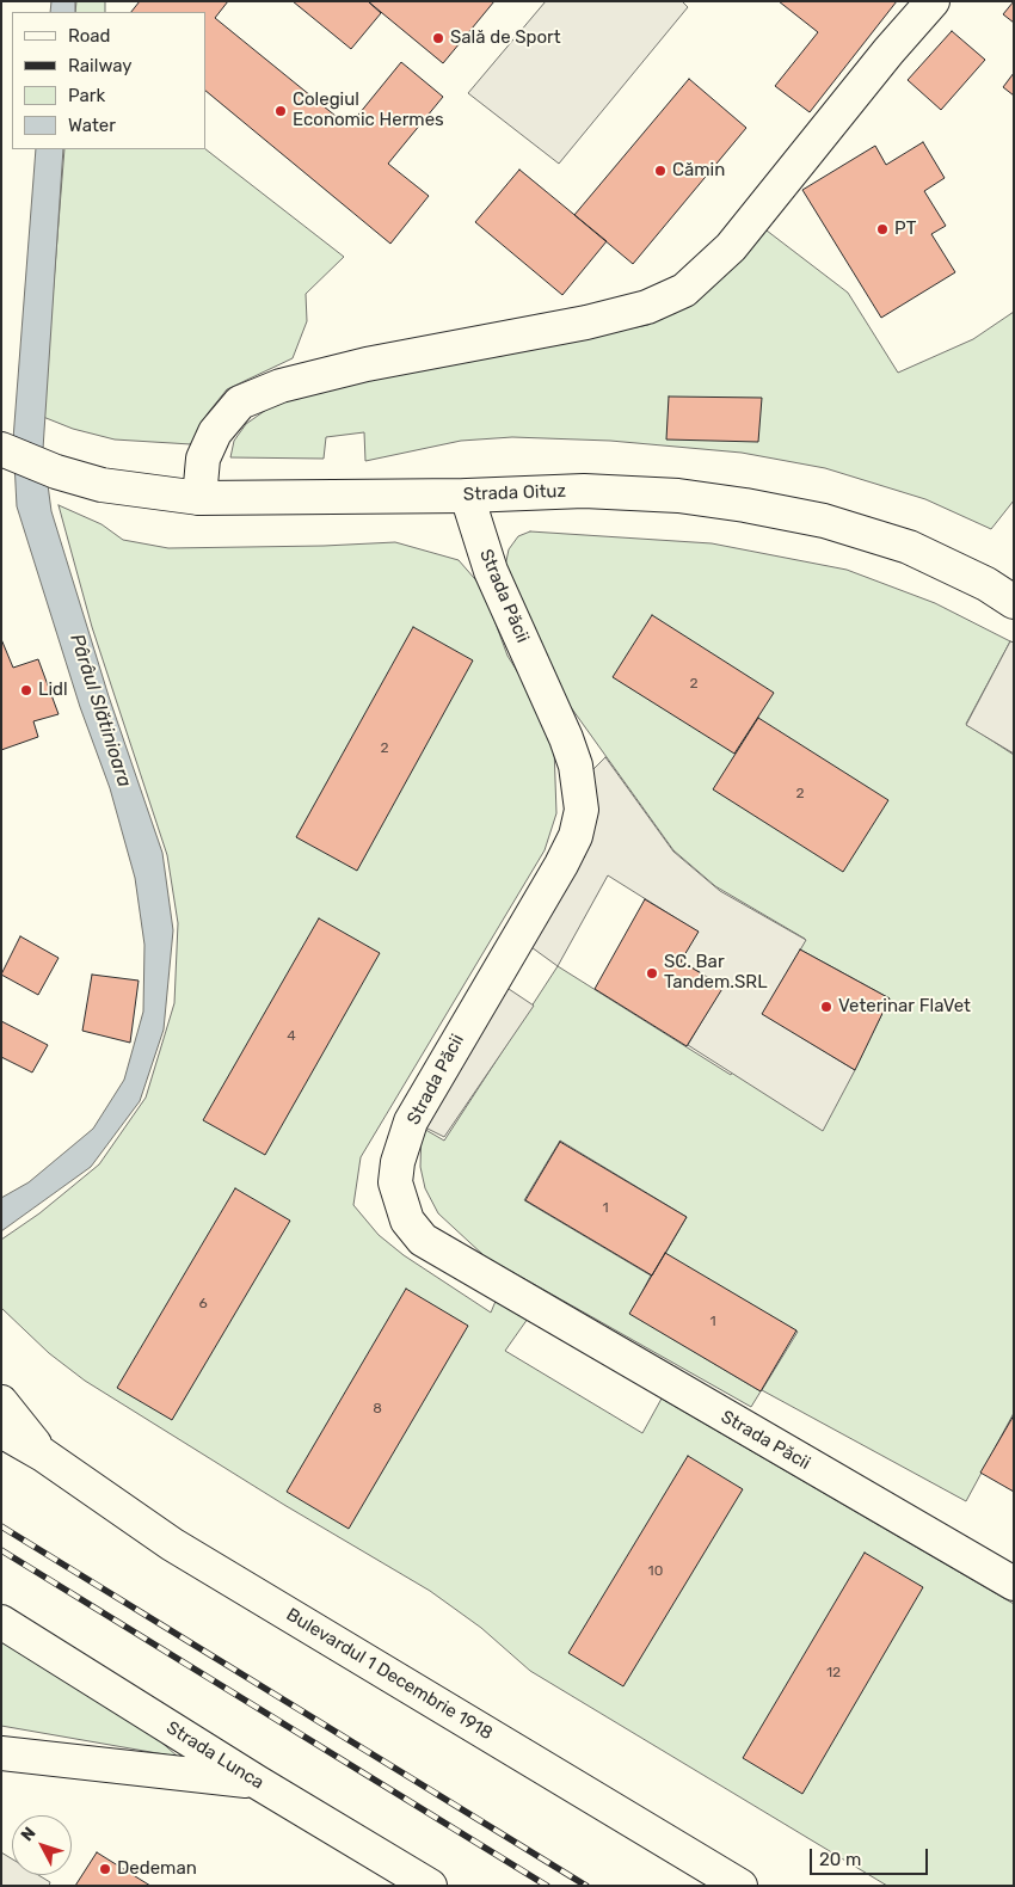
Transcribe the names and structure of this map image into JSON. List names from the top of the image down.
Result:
{
  "streets": {
    "street": [
      "Strada Oituz",
      "Strada Păcii",
      "Bulevardul 1 Decembrie 1918",
      "Strada Lunca"
    ]
  },
  "crossings": [
    ["Strada Oituz", "Strada Păcii"]
  ],
  "water": ["Pârâul Slătinioara"],
  "places": [
    "Sală de Sport",
    "Colegiul Economic Hermes",
    "Cămin",
    "PT",
    "Lidl",
    "SC. Bar Tandem.SRL",
    "Veterinar FlaVet",
    "Dedeman"
  ],
  "house_numbers": [
    "2",
    "2",
    "2",
    "4",
    "1",
    "6",
    "1",
    "8",
    "10",
    "12"
  ],
  "legend": [
    "Road",
    "Railway",
    "Park",
    "Water"
  ],
  "scale_bar": "20 m",
  "north": "top left"
}
